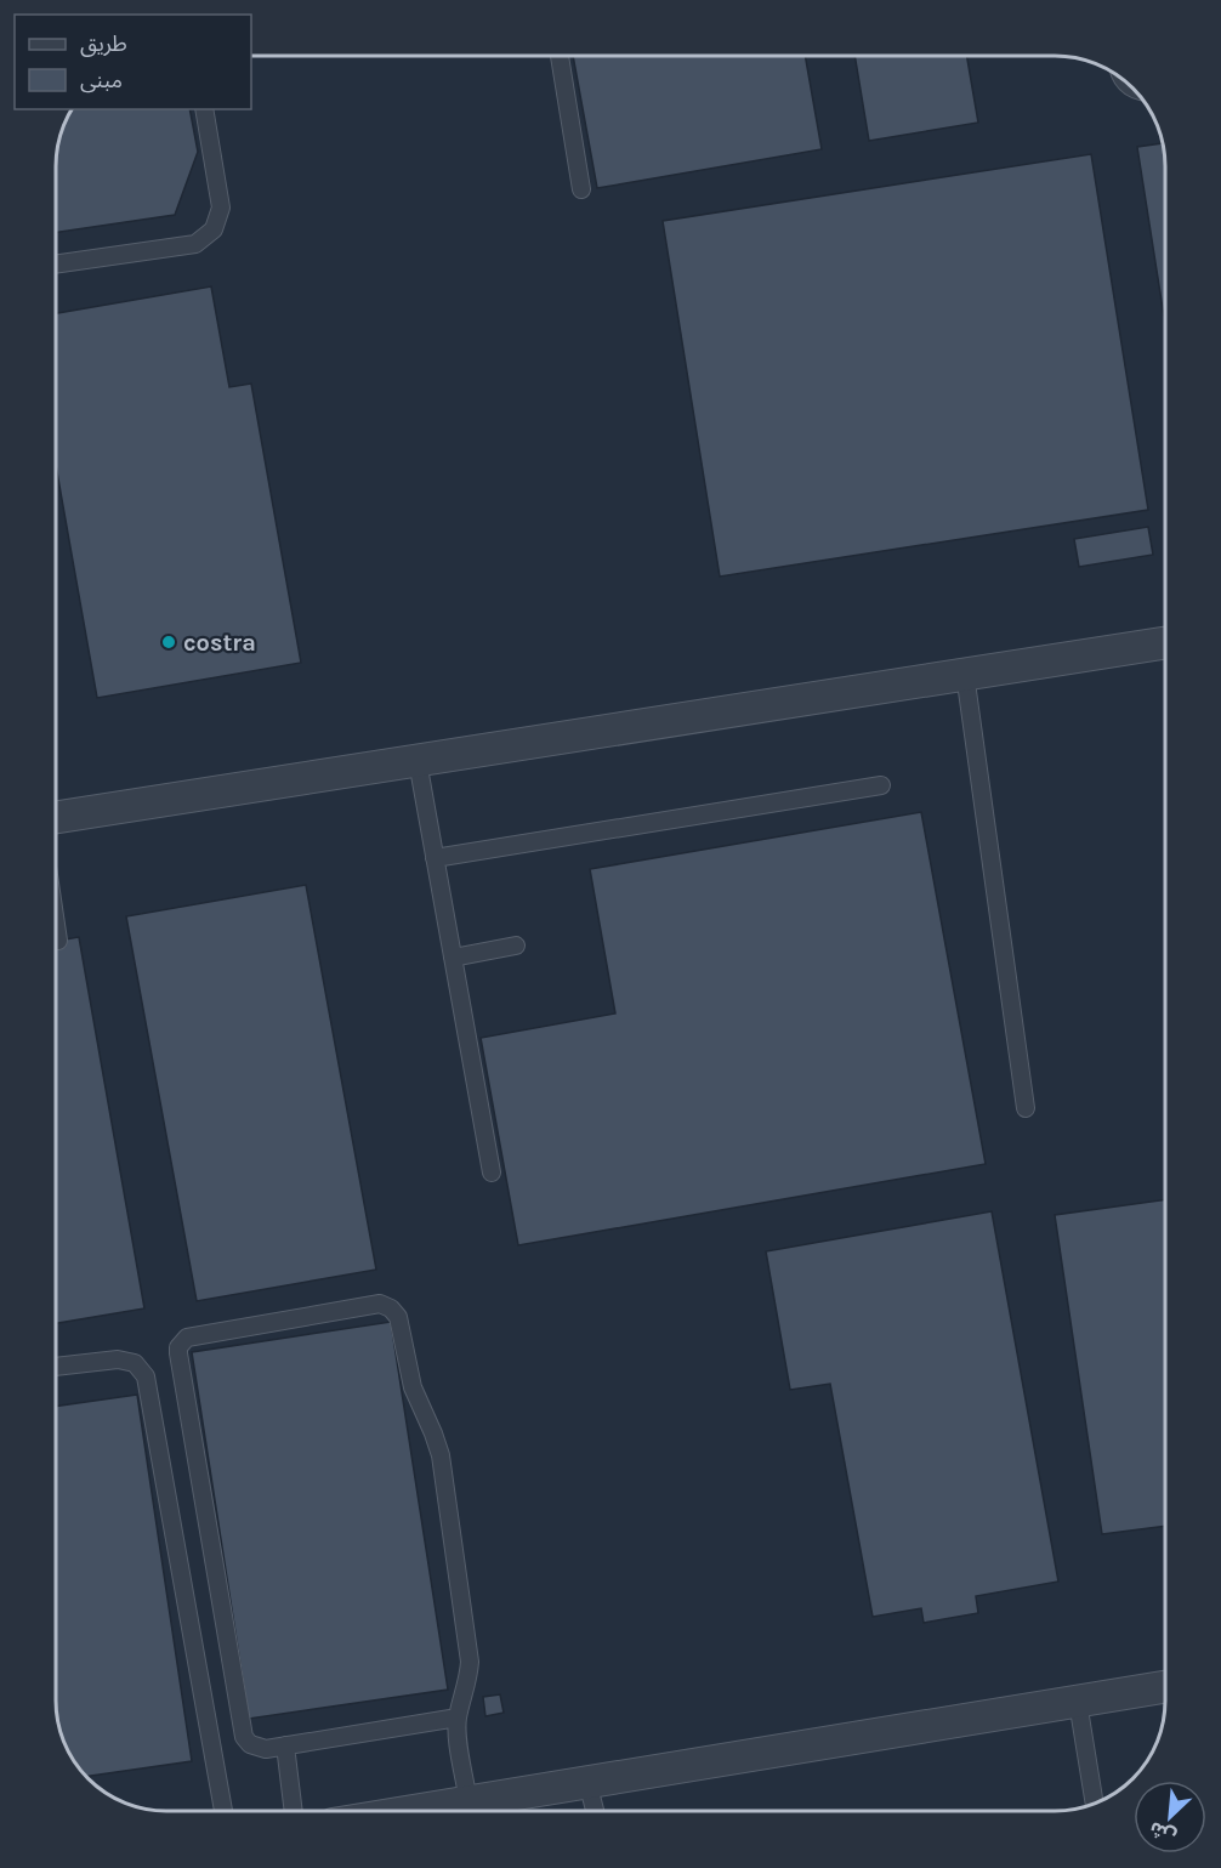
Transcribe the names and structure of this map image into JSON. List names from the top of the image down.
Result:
{
  "places": ["costra"],
  "legend": ["طريق", "مبنى"],
  "north": "bottom left"
}
